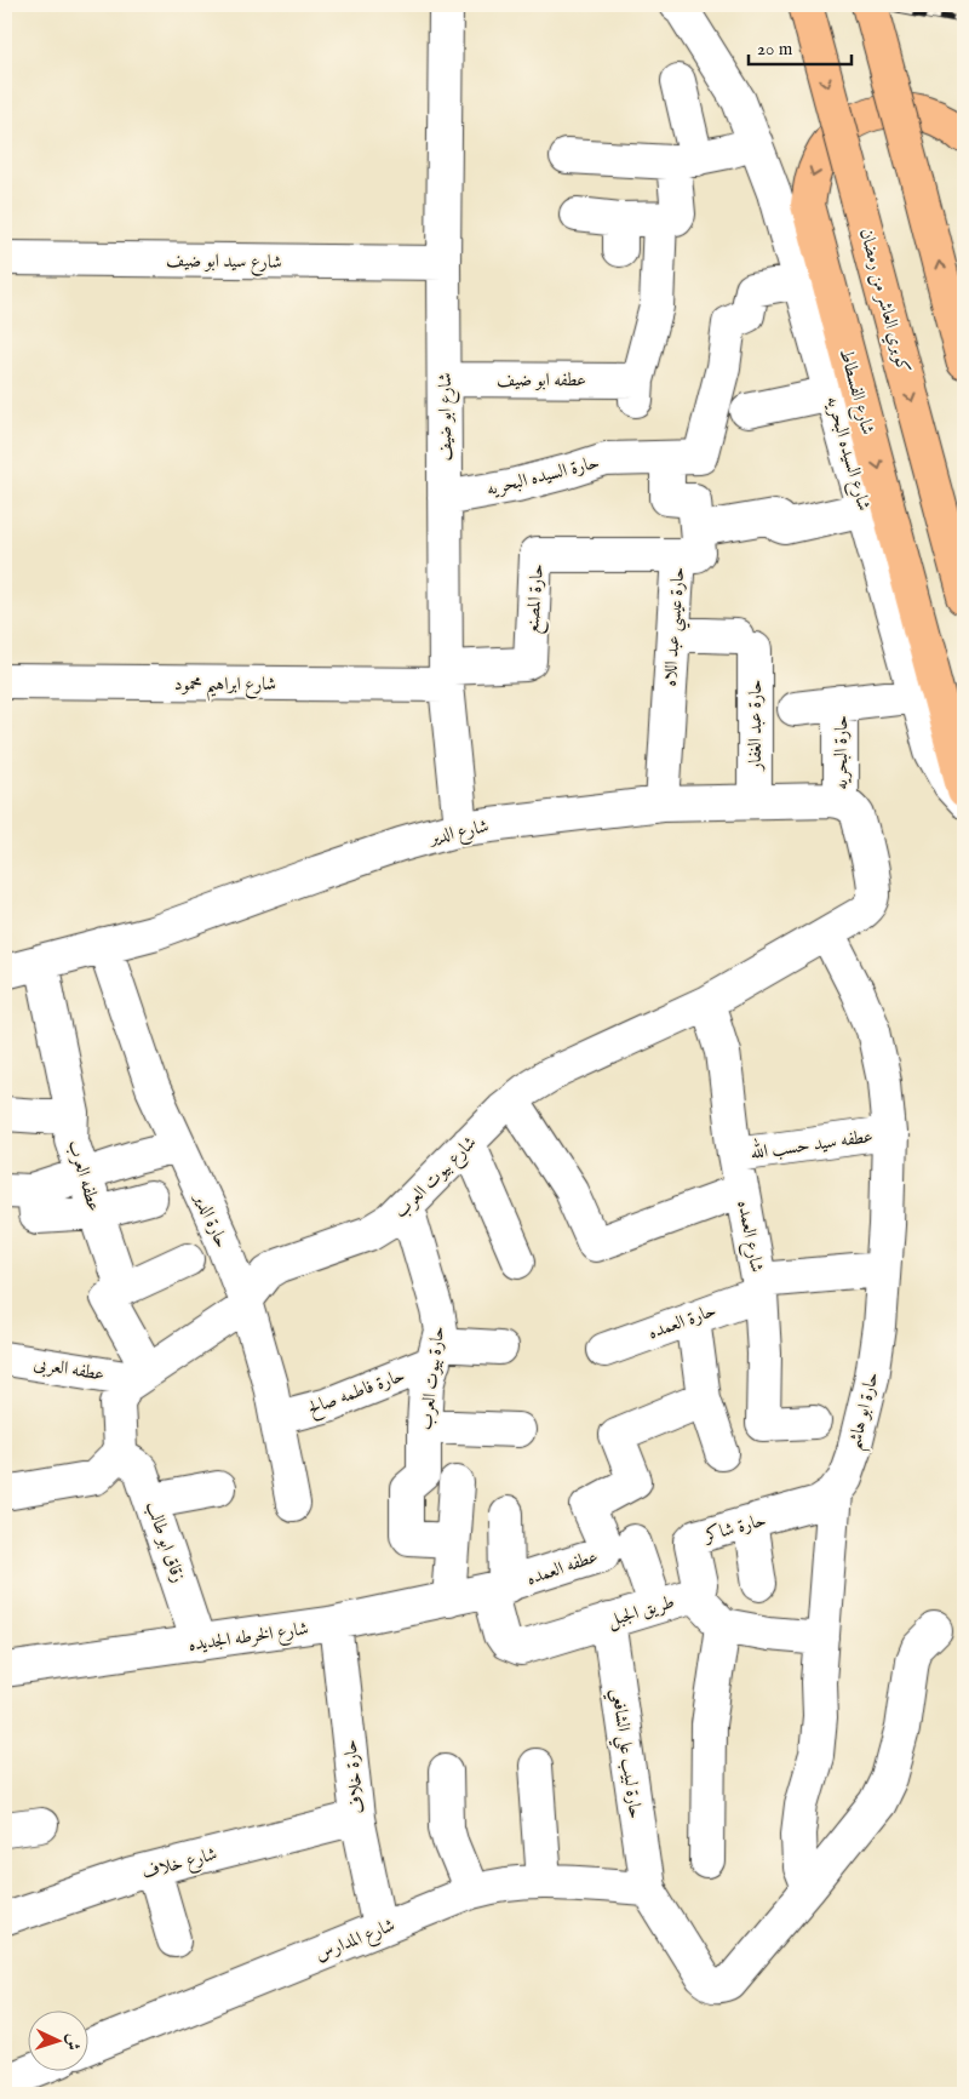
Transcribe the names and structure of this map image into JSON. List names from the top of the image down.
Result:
{
  "streets": {
    "main road": ["كوبري العاشر من رمضان", "شارع الفسطاط"],
    "street": [
      "شارع سيد ابو ضيف",
      "عطفه ابو ضيف",
      "شارع ابو ضيف",
      "شارع السيده البحريه",
      "حارة السيده البحريه",
      "حارة المصنع",
      "حارة عيسي عبد اللاه",
      "شارع ابراهيم محمود",
      "حارة عبد الغفار",
      "حارة البحريه",
      "شارع الدير",
      "عطفه سيد حسب الله",
      "عطفه العرب",
      "شارع بيوت العرب",
      "حارة الدير",
      "شارع العمده",
      "حارة العمده",
      "عطفه العربى",
      "حارة بيوت العرب",
      "حارة فاطمه صالح",
      "حارة ابو هاشم",
      "حارة شاكر",
      "زقاق ابو طالب",
      "عطفه العمده",
      "طريق الجبل",
      "شارع الخرطه الجديده",
      "حارة لبيب علي الشافعي",
      "حارة خلاف",
      "شارع خلاف",
      "شارع المدارس"
    ]
  },
  "crossings": [
    ["شارع سيد ابو ضيف", "شارع ابو ضيف"],
    ["عطفه ابو ضيف", "شارع ابو ضيف"],
    ["شارع ابو ضيف", "حارة السيده البحريه"],
    ["شارع ابو ضيف", "حارة المصنع"],
    ["شارع ابو ضيف", "شارع ابراهيم محمود"],
    ["شارع ابو ضيف", "شارع الدير"],
    ["شارع السيده البحريه", "حارة السيده البحريه"],
    ["شارع السيده البحريه", "حارة المصنع"],
    ["حارة السيده البحريه", "حارة عيسي عبد اللاه"],
    ["حارة المصنع", "حارة عيسي عبد اللاه"],
    ["حارة المصنع", "شارع ابراهيم محمود"],
    ["حارة عيسي عبد اللاه", "حارة عبد الغفار"],
    ["حارة عيسي عبد اللاه", "شارع الدير"],
    ["حارة عبد الغفار", "شارع الدير"],
    ["حارة البحريه", "شارع الدير"],
    ["حارة البحريه", "شارع بيوت العرب"],
    ["شارع الدير", "عطفه العرب"],
    ["شارع الدير", "شارع بيوت العرب"],
    ["شارع الدير", "حارة الدير"],
    ["عطفه سيد حسب الله", "شارع العمده"],
    ["عطفه سيد حسب الله", "حارة ابو هاشم"],
    ["شارع بيوت العرب", "حارة الدير"],
    ["شارع بيوت العرب", "شارع العمده"],
    ["شارع بيوت العرب", "عطفه العربى"],
    ["شارع بيوت العرب", "حارة بيوت العرب"],
    ["شارع بيوت العرب", "حارة ابو هاشم"],
    ["شارع بيوت العرب", "زقاق ابو طالب"],
    ["حارة الدير", "حارة فاطمه صالح"],
    ["شارع العمده", "حارة العمده"],
    ["حارة العمده", "حارة ابو هاشم"],
    ["حارة بيوت العرب", "حارة فاطمه صالح"],
    ["حارة ابو هاشم", "حارة شاكر"],
    ["حارة شاكر", "طريق الجبل"],
    ["زقاق ابو طالب", "شارع الخرطه الجديده"],
    ["عطفه العمده", "طريق الجبل"],
    ["عطفه العمده", "شارع الخرطه الجديده"],
    ["طريق الجبل", "شارع الخرطه الجديده"],
    ["طريق الجبل", "حارة لبيب علي الشافعي"],
    ["شارع الخرطه الجديده", "حارة خلاف"],
    ["حارة لبيب علي الشافعي", "شارع المدارس"],
    ["حارة خلاف", "شارع خلاف"],
    ["حارة خلاف", "شارع المدارس"]
  ],
  "scale_bar": "20 m",
  "north": "right"
}
